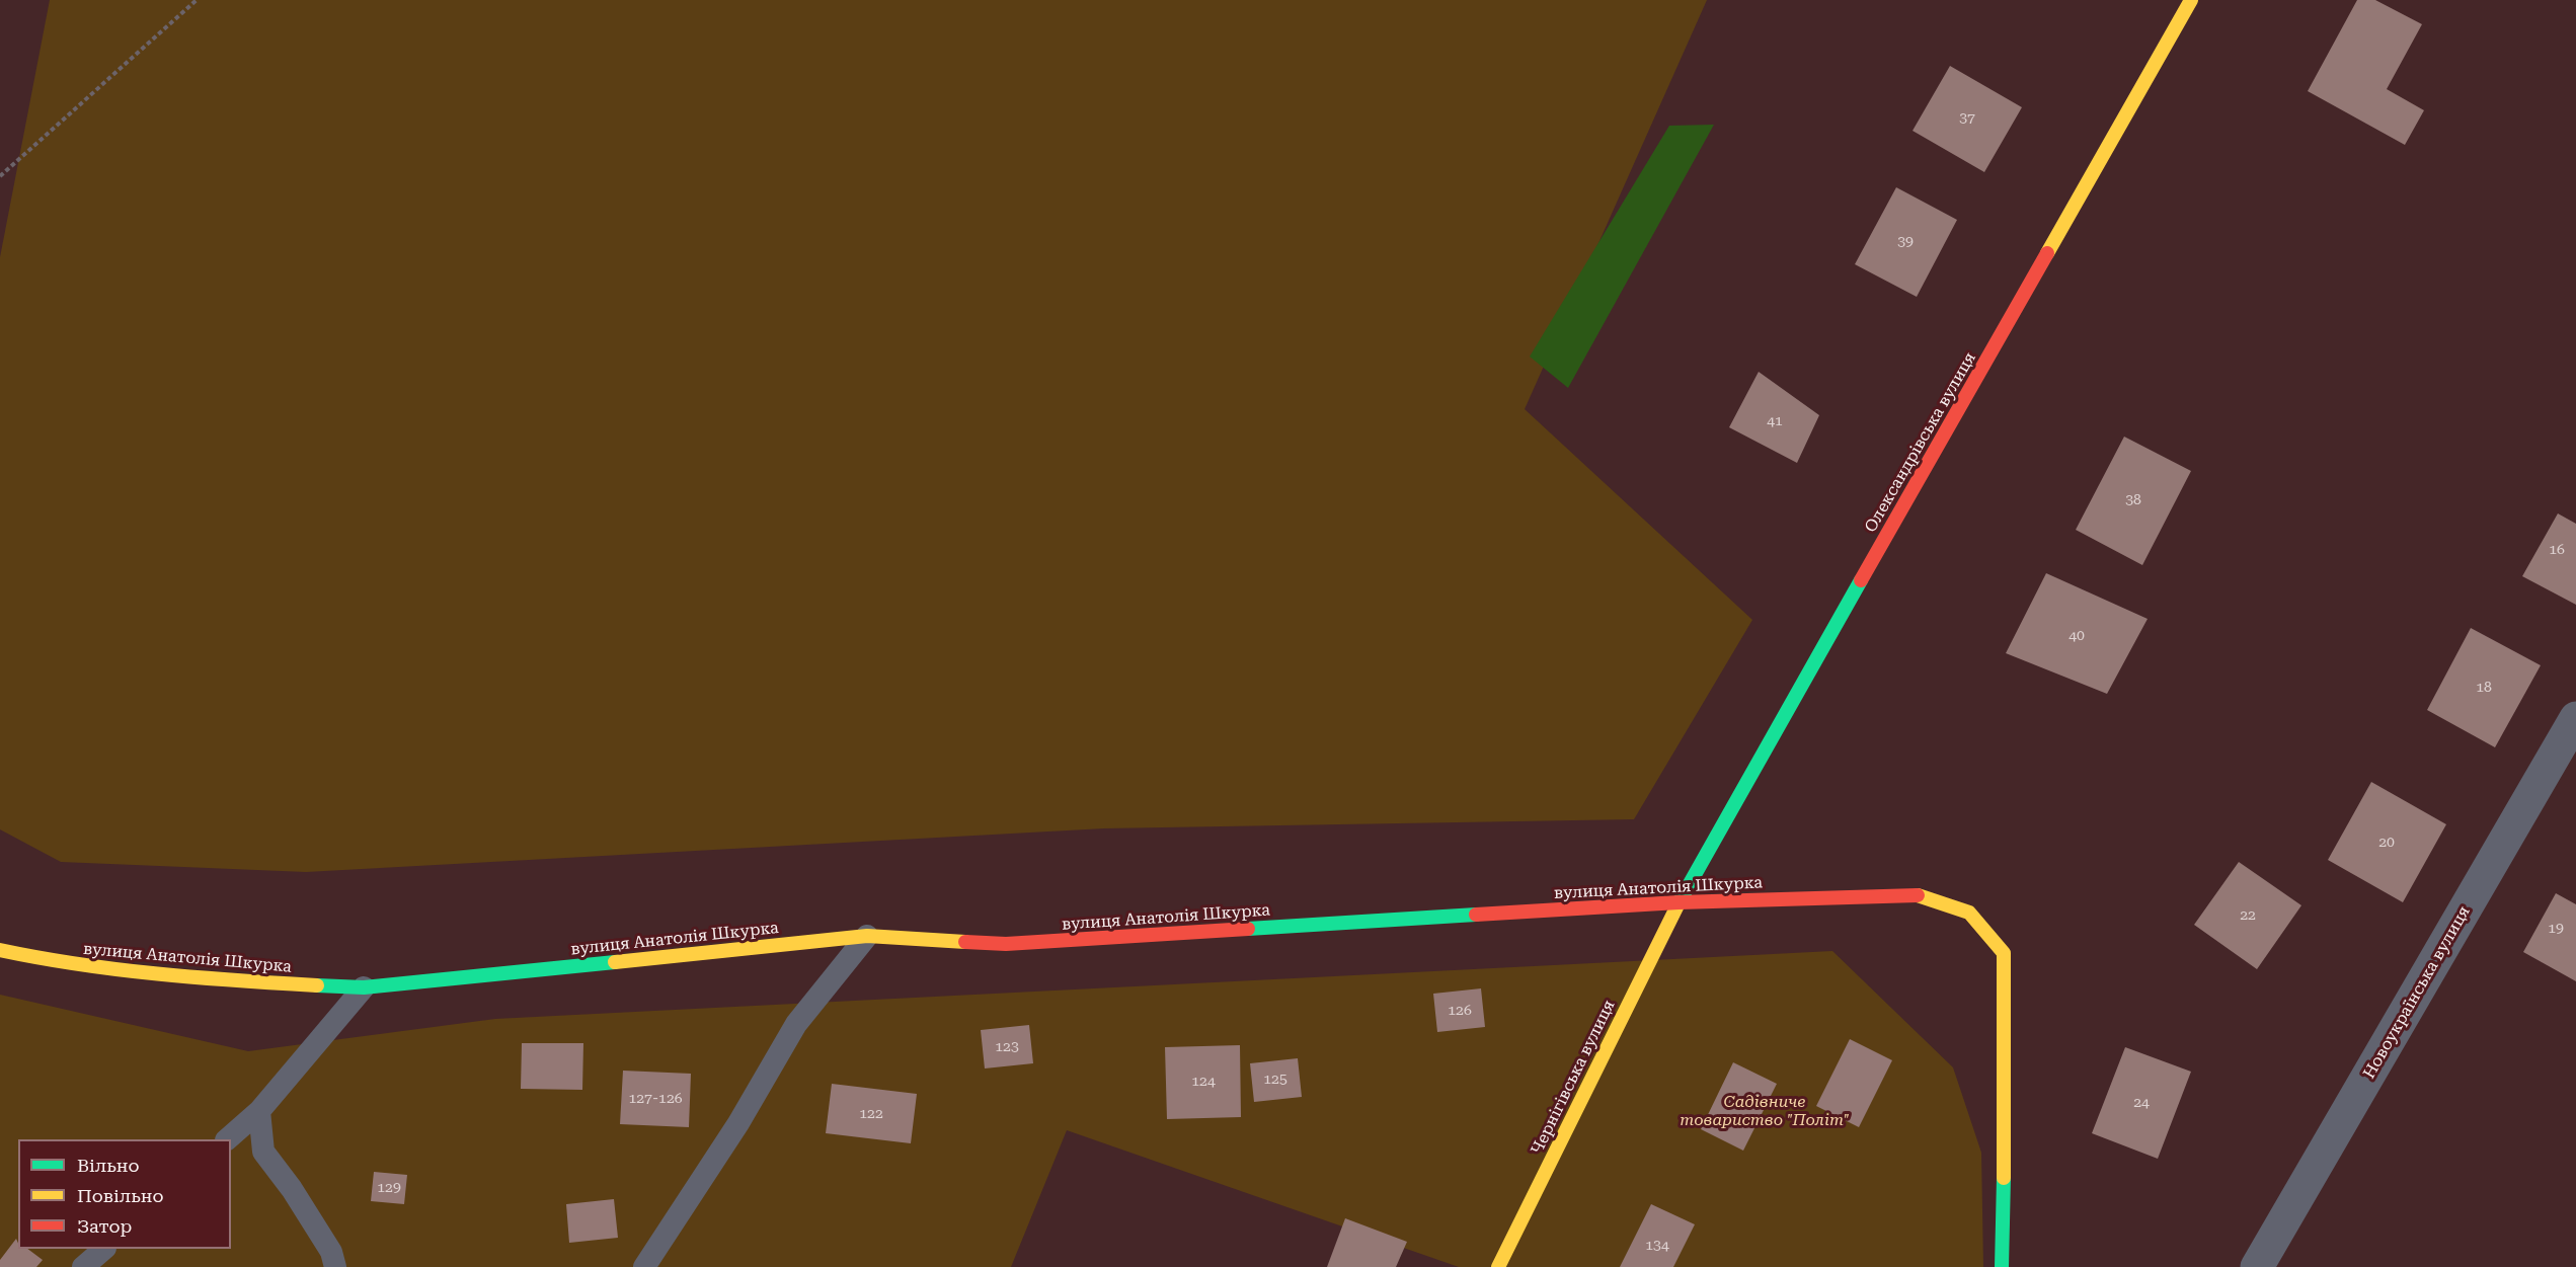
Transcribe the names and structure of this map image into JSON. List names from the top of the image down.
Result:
{
  "streets": {
    "street": [
      "Олександрівська вулиця",
      "вулиця Анатолія Шкурка",
      "Новоукраїнська вулиця",
      "Чернігівська вулиця"
    ]
  },
  "crossings": [
    ["Олександрівська вулиця", "вулиця Анатолія Шкурка"],
    ["Олександрівська вулиця", "Чернігівська вулиця"],
    ["вулиця Анатолія Шкурка", "Чернігівська вулиця"]
  ],
  "parks": ["Садівниче товариство \"Політ\""],
  "house_numbers": [
    "37",
    "39",
    "41",
    "38",
    "16",
    "40",
    "18",
    "20",
    "22",
    "19",
    "126",
    "123",
    "125",
    "124",
    "127-126",
    "24",
    "122",
    "129",
    "134"
  ],
  "legend": ["Вільно", "Повільно", "Затор"]
}
